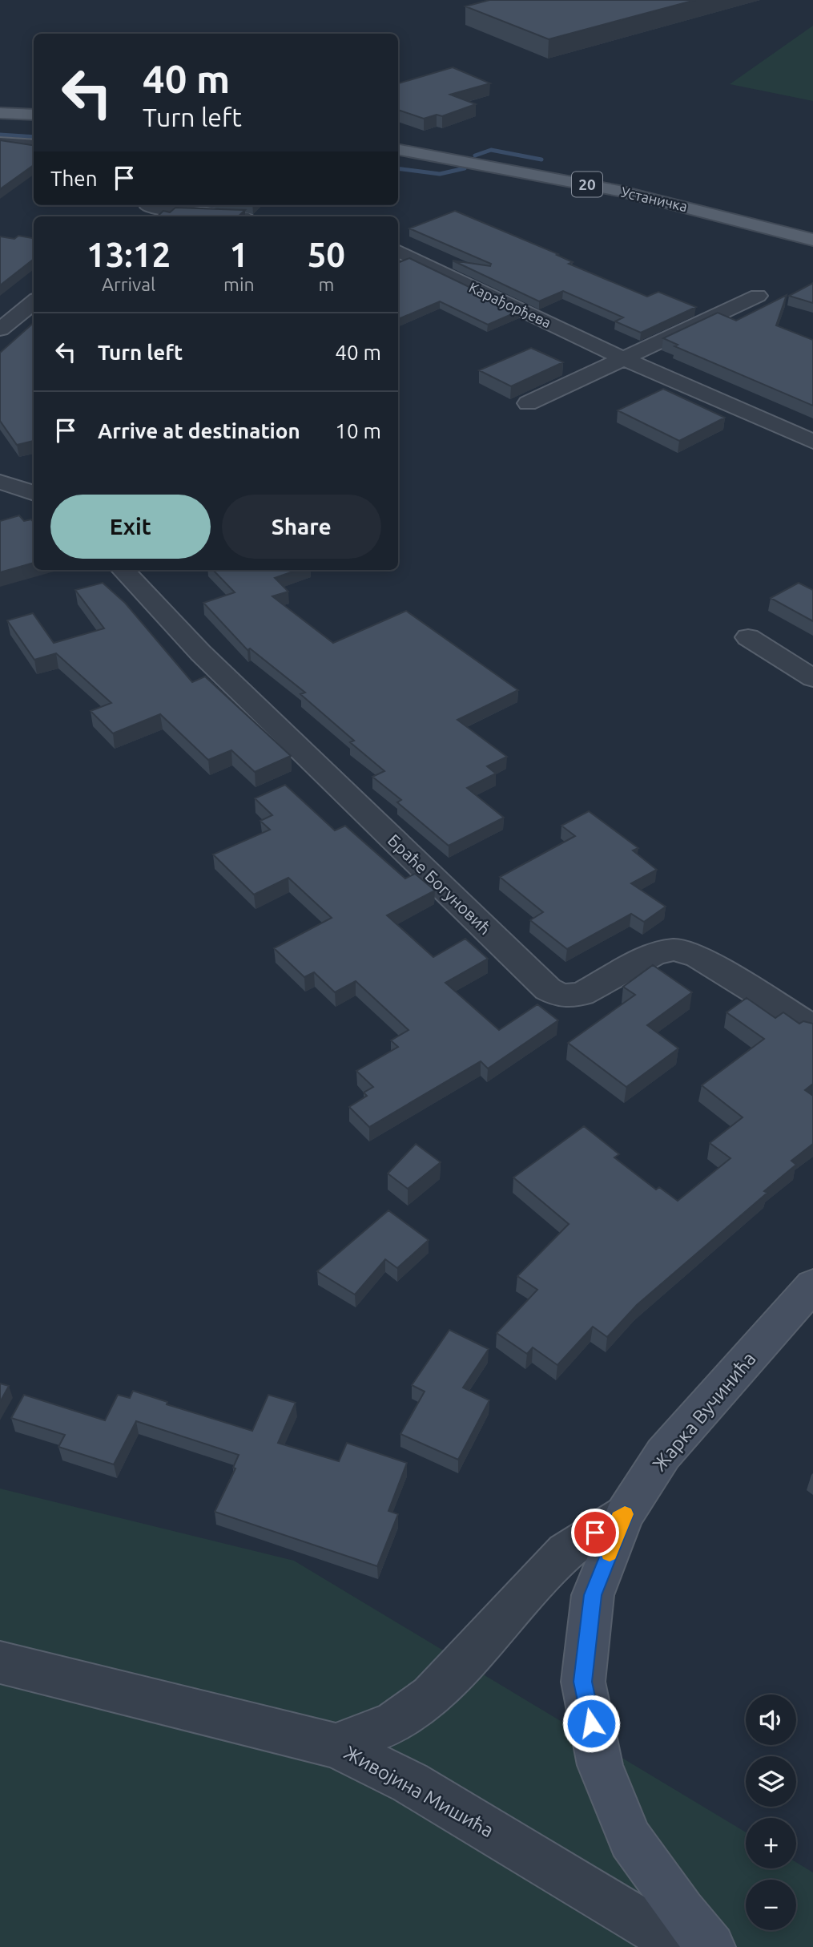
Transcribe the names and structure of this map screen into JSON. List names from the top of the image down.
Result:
{
  "streets": {
    "main road": ["20", "Устаничка"],
    "street": [
      "Карађорђева",
      "Браће Богуновић",
      "Жарка Вучинића",
      "Живојина Мишића"
    ]
  },
  "page": {
    "turn": ["40 m", "Turn left"],
    "then": "Then",
    "eta": [
      "13:12",
      "Arrival",
      "1",
      "min",
      "50",
      "m"
    ],
    "list": [
      {
        "name": "Turn left",
        "value": "40 m"
      },
      {
        "name": "Arrive at destination",
        "value": "10 m"
      }
    ],
    "buttons": ["Exit", "Share"],
    "map_buttons": ["+", "−"]
  }
}
